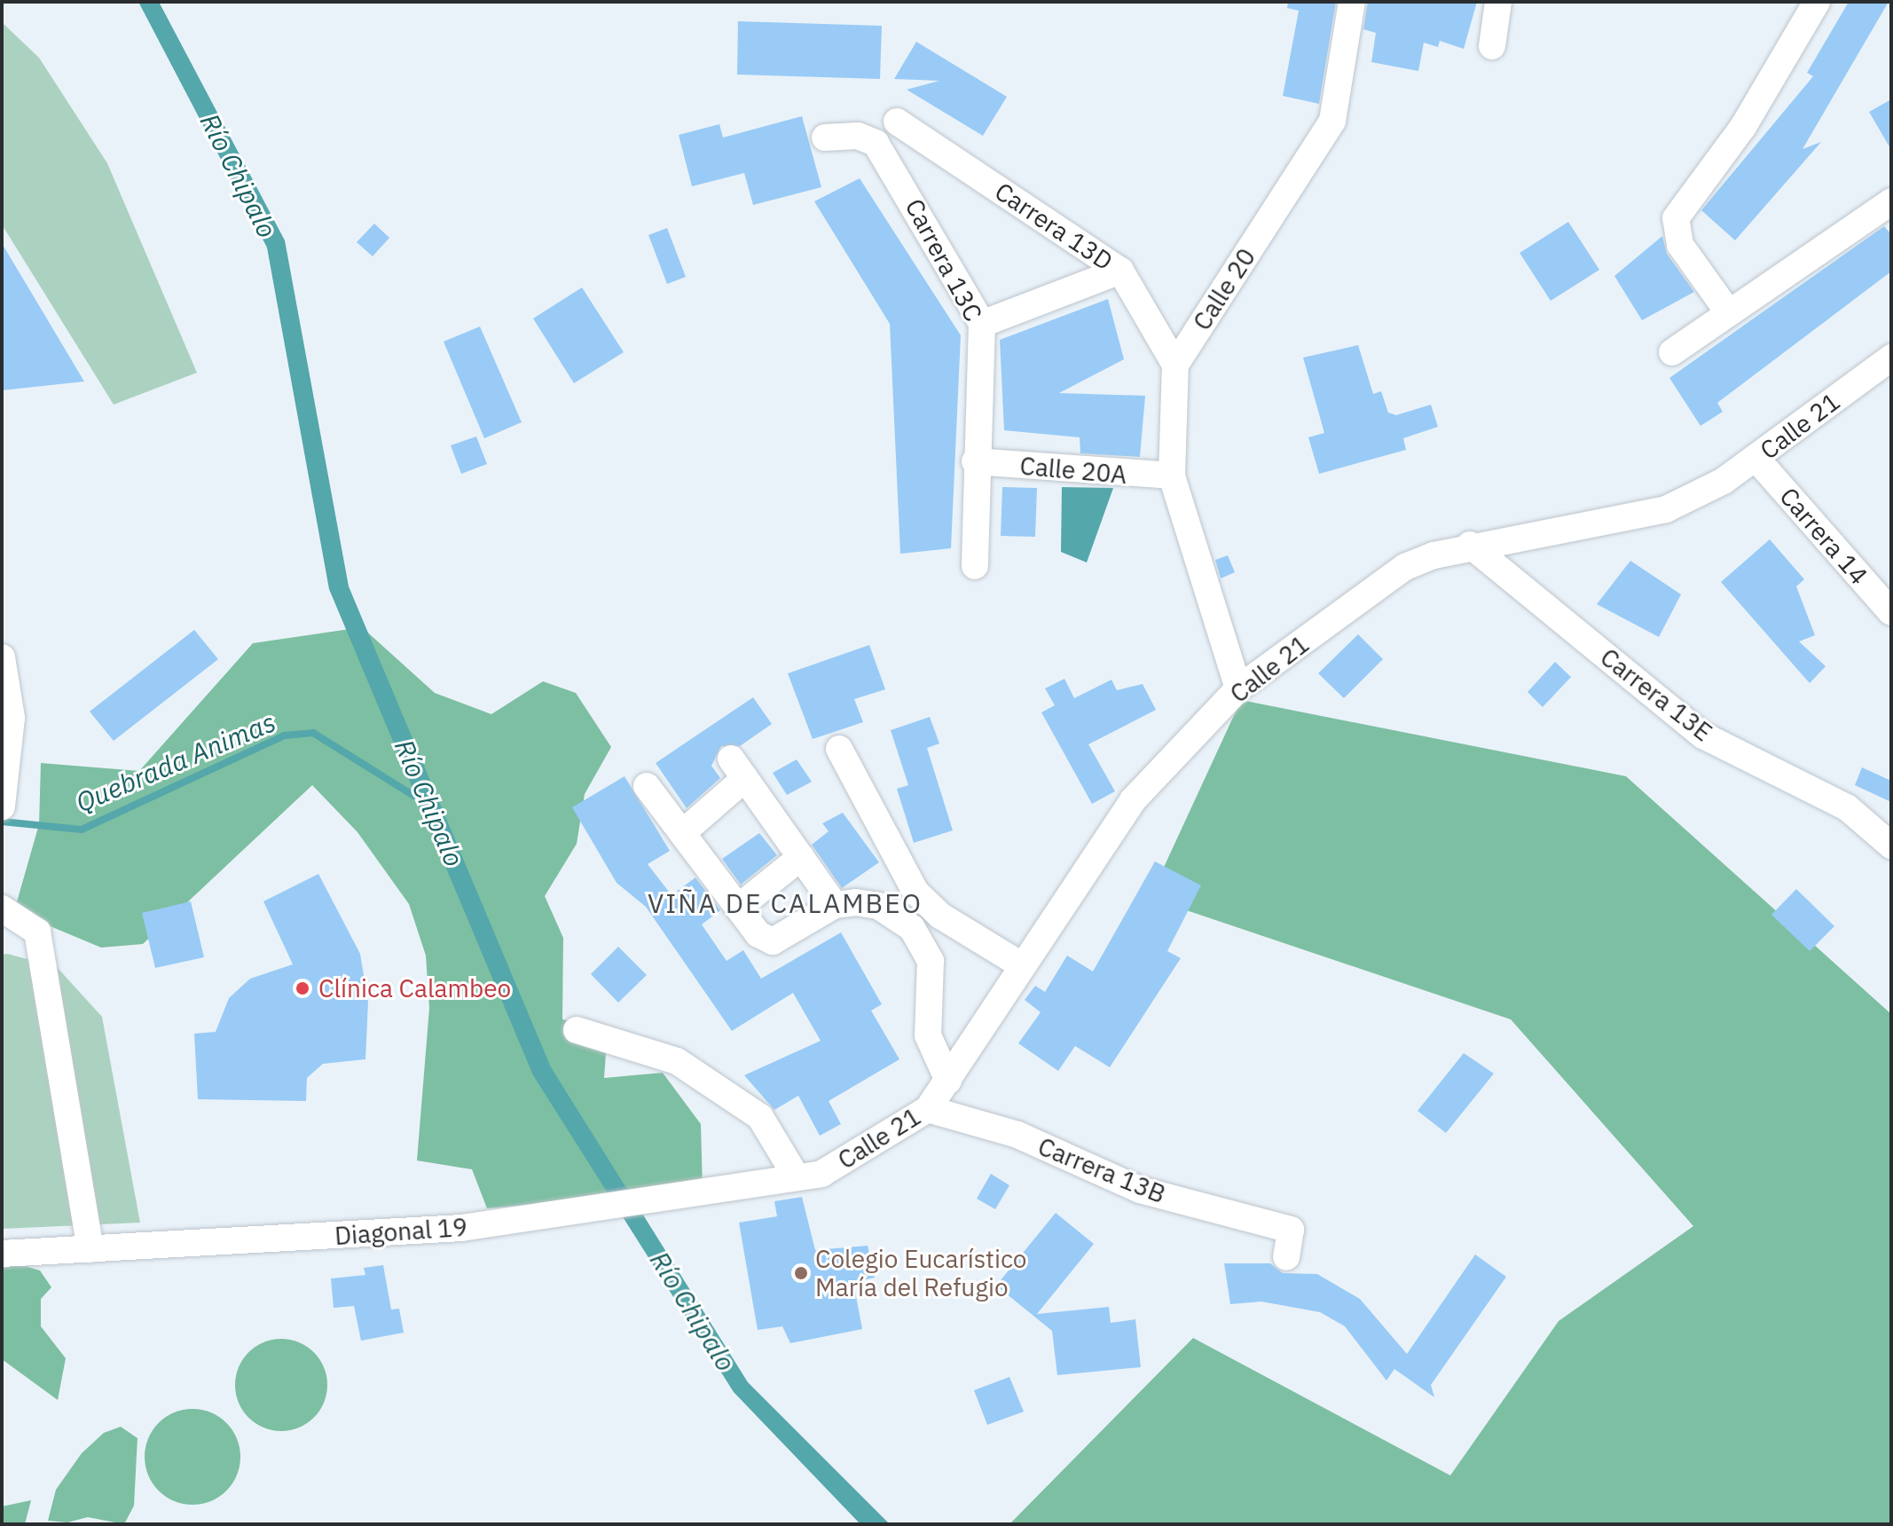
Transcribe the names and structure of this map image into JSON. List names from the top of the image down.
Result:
{
  "streets": {
    "street": [
      "Carrera 13D",
      "Carrera 13C",
      "Calle 20",
      "Calle 21",
      "Calle 20A",
      "Carrera 14",
      "Carrera 13E",
      "Carrera 13B",
      "Diagonal 19"
    ]
  },
  "crossings": [
    ["Carrera 13D", "Calle 20"],
    ["Carrera 13C", "Calle 20A"],
    ["Calle 21", "Carrera 14"],
    ["Calle 21", "Carrera 13E"],
    ["Calle 21", "Carrera 13B"],
    ["Calle 21", "Diagonal 19"]
  ],
  "districts": ["VIÑA DE CALAMBEO"],
  "water": ["Río Chipalo", "Quebrada Animas"],
  "places": ["Clínica Calambeo", "Colegio Eucarístico María del Refugio"]
}
